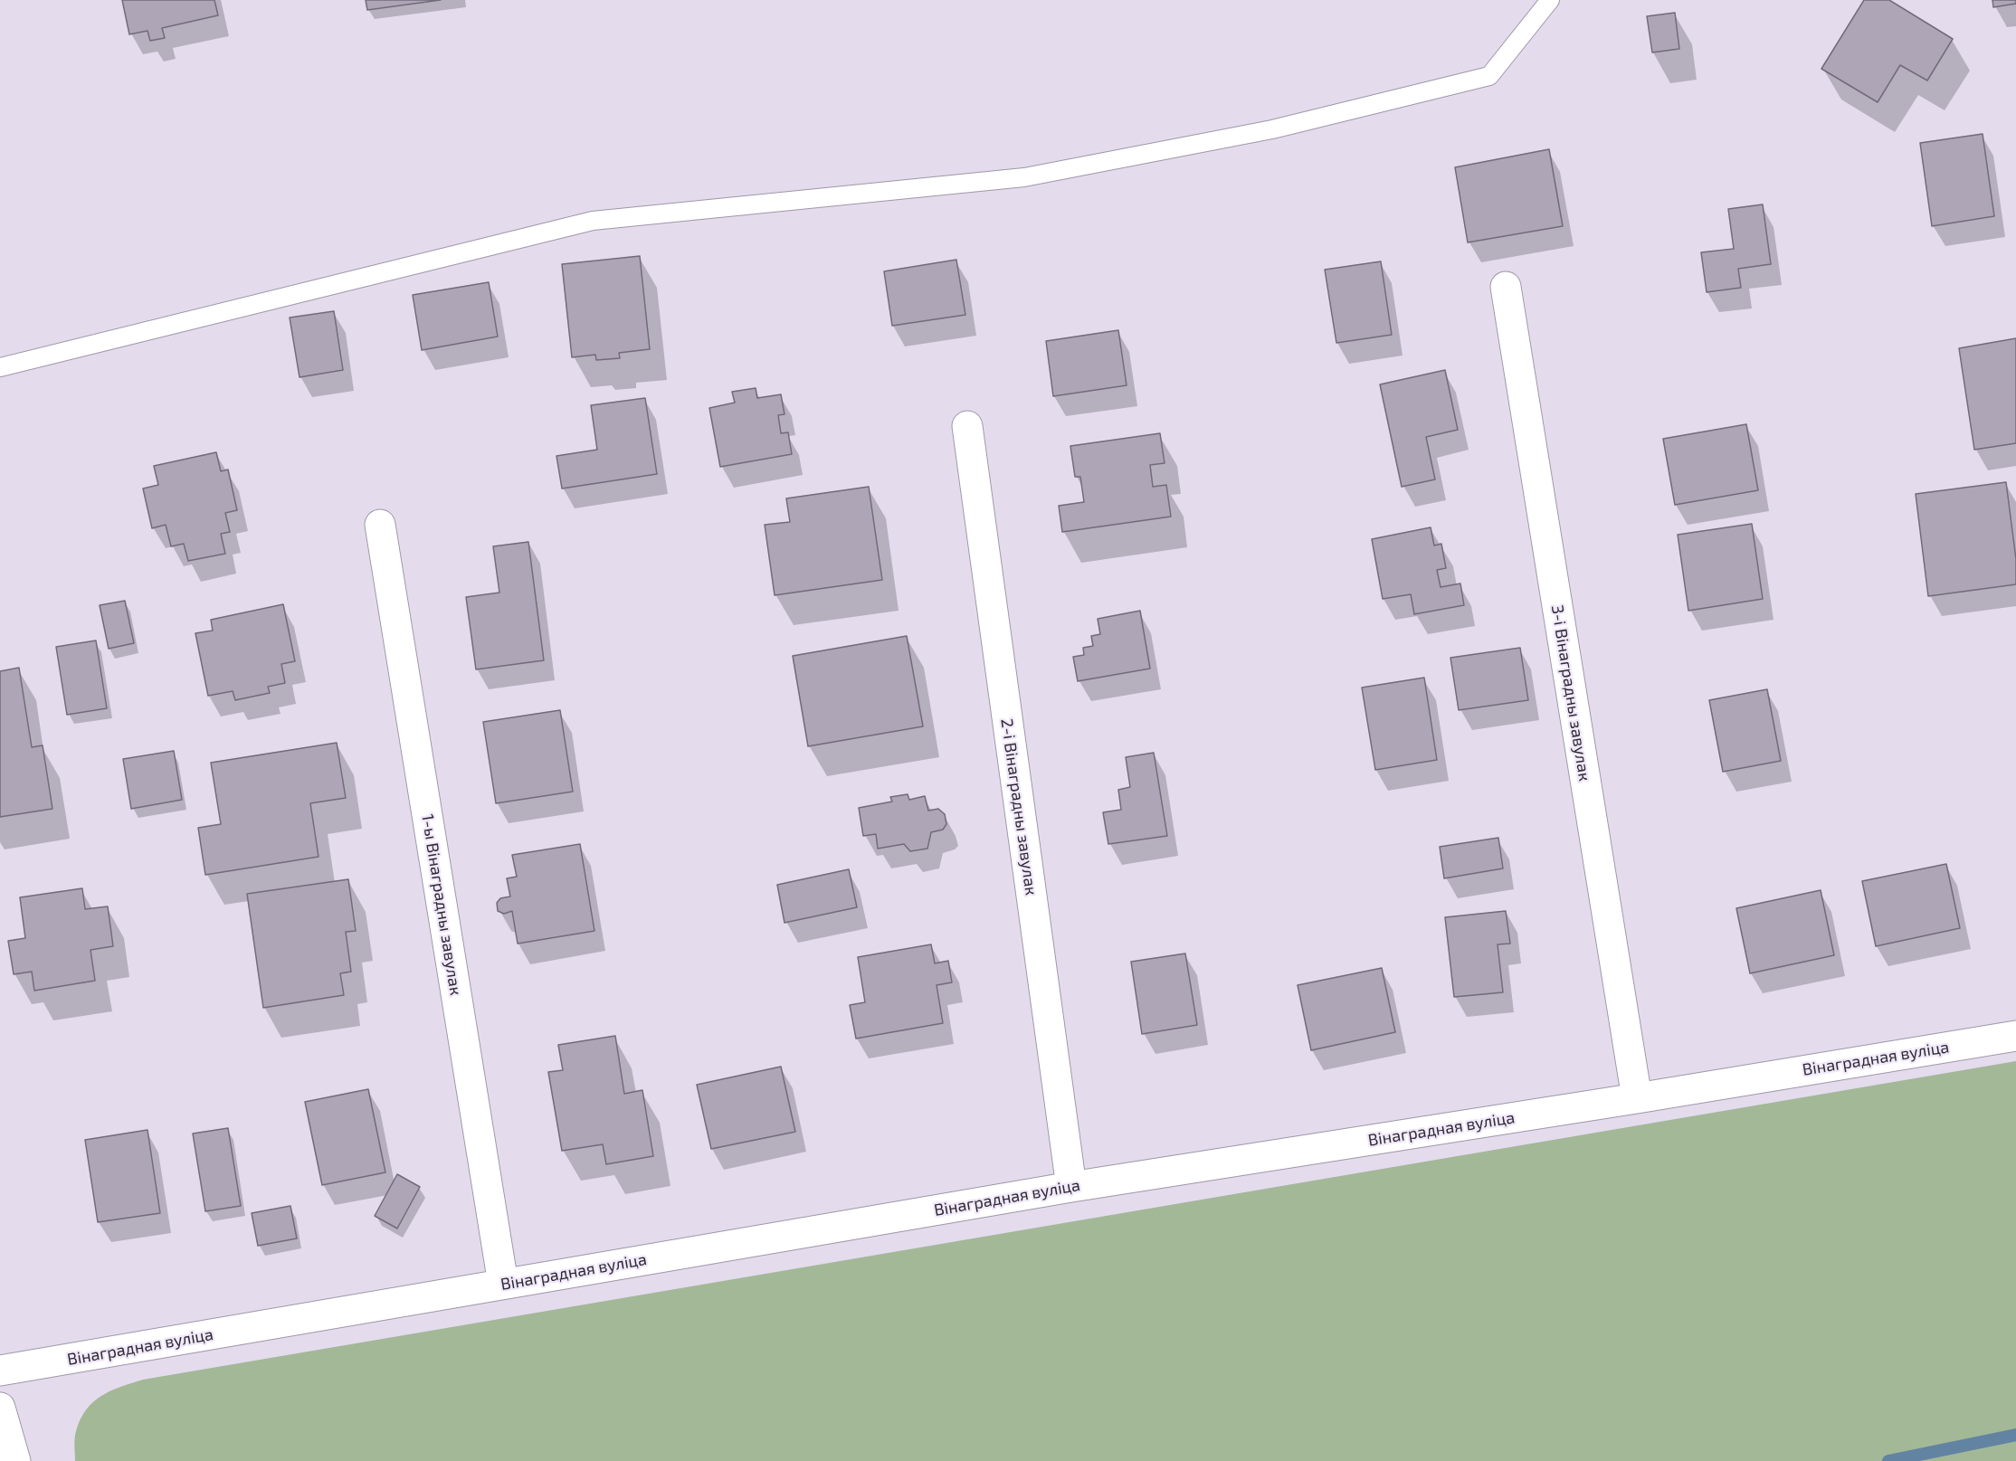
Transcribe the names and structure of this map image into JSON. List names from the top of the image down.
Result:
{
  "streets": {
    "street": [
      "3-і Вінаградны завулак",
      "2-і Вінаградны завулак",
      "1-ы Вінаградны завулак",
      "Вінаградная вуліца"
    ]
  },
  "crossings": [
    ["3-і Вінаградны завулак", "Вінаградная вуліца"],
    ["2-і Вінаградны завулак", "Вінаградная вуліца"],
    ["1-ы Вінаградны завулак", "Вінаградная вуліца"]
  ]
}
